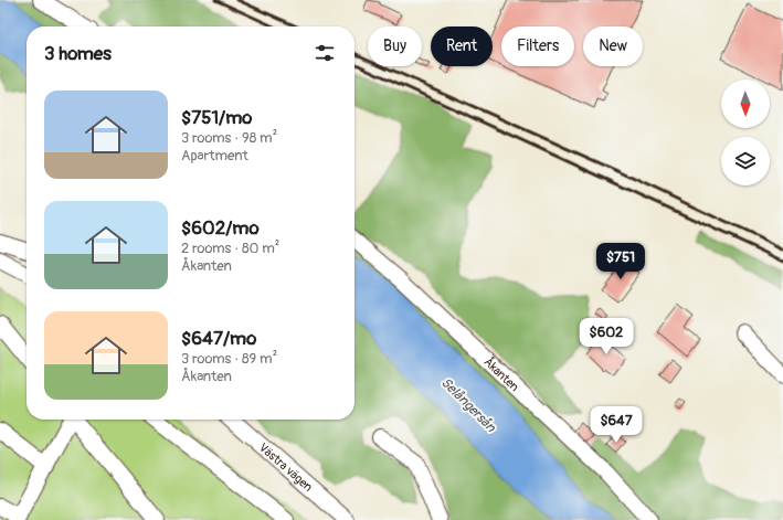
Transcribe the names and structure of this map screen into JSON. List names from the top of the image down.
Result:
{
  "streets": {
    "street": ["Åkanten", "Västra vägen"]
  },
  "water": ["Selångersån"],
  "north": "bottom",
  "page": {
    "chip": [
      "Buy",
      "Rent",
      "Filters",
      "New"
    ],
    "heading": "3 homes",
    "list": [
      {
        "name": "$751/mo",
        "note": "3 rooms · 98 m² · Apartment"
      },
      {
        "name": "$602/mo",
        "note": "2 rooms · 80 m² · Åkanten"
      },
      {
        "name": "$647/mo",
        "note": "3 rooms · 89 m² · Åkanten"
      }
    ],
    "price": ["$751", "$602", "$647"]
  }
}
